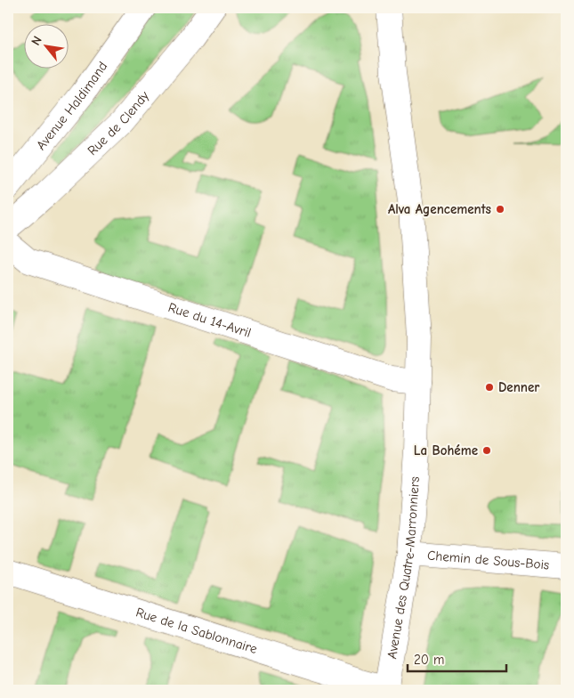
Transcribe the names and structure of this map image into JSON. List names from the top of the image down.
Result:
{
  "streets": {
    "street": [
      "Avenue Haldimand",
      "Rue de Clendy",
      "Rue du 14-Avril",
      "Chemin de Sous-Bois",
      "Avenue des Quatre-Marronniers",
      "Rue de la Sablonnaire"
    ]
  },
  "crossings": [
    ["Rue du 14-Avril", "Avenue des Quatre-Marronniers"],
    ["Chemin de Sous-Bois", "Avenue des Quatre-Marronniers"],
    ["Avenue des Quatre-Marronniers", "Rue de la Sablonnaire"]
  ],
  "places": ["Alva Agencements", "Denner", "La Bohéme"],
  "scale_bar": "20 m",
  "north": "top left"
}
